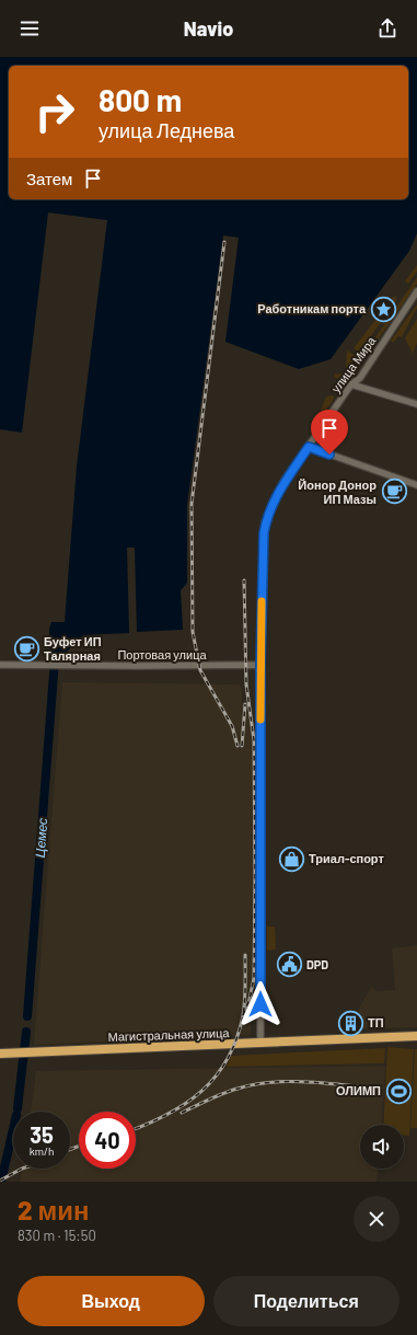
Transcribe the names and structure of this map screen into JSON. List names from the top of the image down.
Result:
{
  "streets": {
    "highway": ["Магистральная улица"],
    "street": ["улица Мира", "Портовая улица"]
  },
  "crossings": [
    ["улица Мира", "Портовая улица"],
    ["улица Мира", "Магистральная улица"]
  ],
  "water": ["Цемес"],
  "places": {
    "place": ["Работникам порта"],
    "cafe": ["Йонор Донор ИП Мазы", "Буфет ИП Талярная"],
    "shop": ["Триал-спорт"],
    "public building": ["DPD"],
    "building": ["ТП"],
    "sports": ["ОЛИМП"]
  },
  "page": {
    "header": "Navio",
    "turn": ["800 m", "улица Леднева"],
    "then": "Затем",
    "speed": "35 km/h",
    "limit": "40",
    "heading": ["2 мин", "830 m · 15:50"],
    "buttons": ["Выход", "Поделиться"]
  }
}
